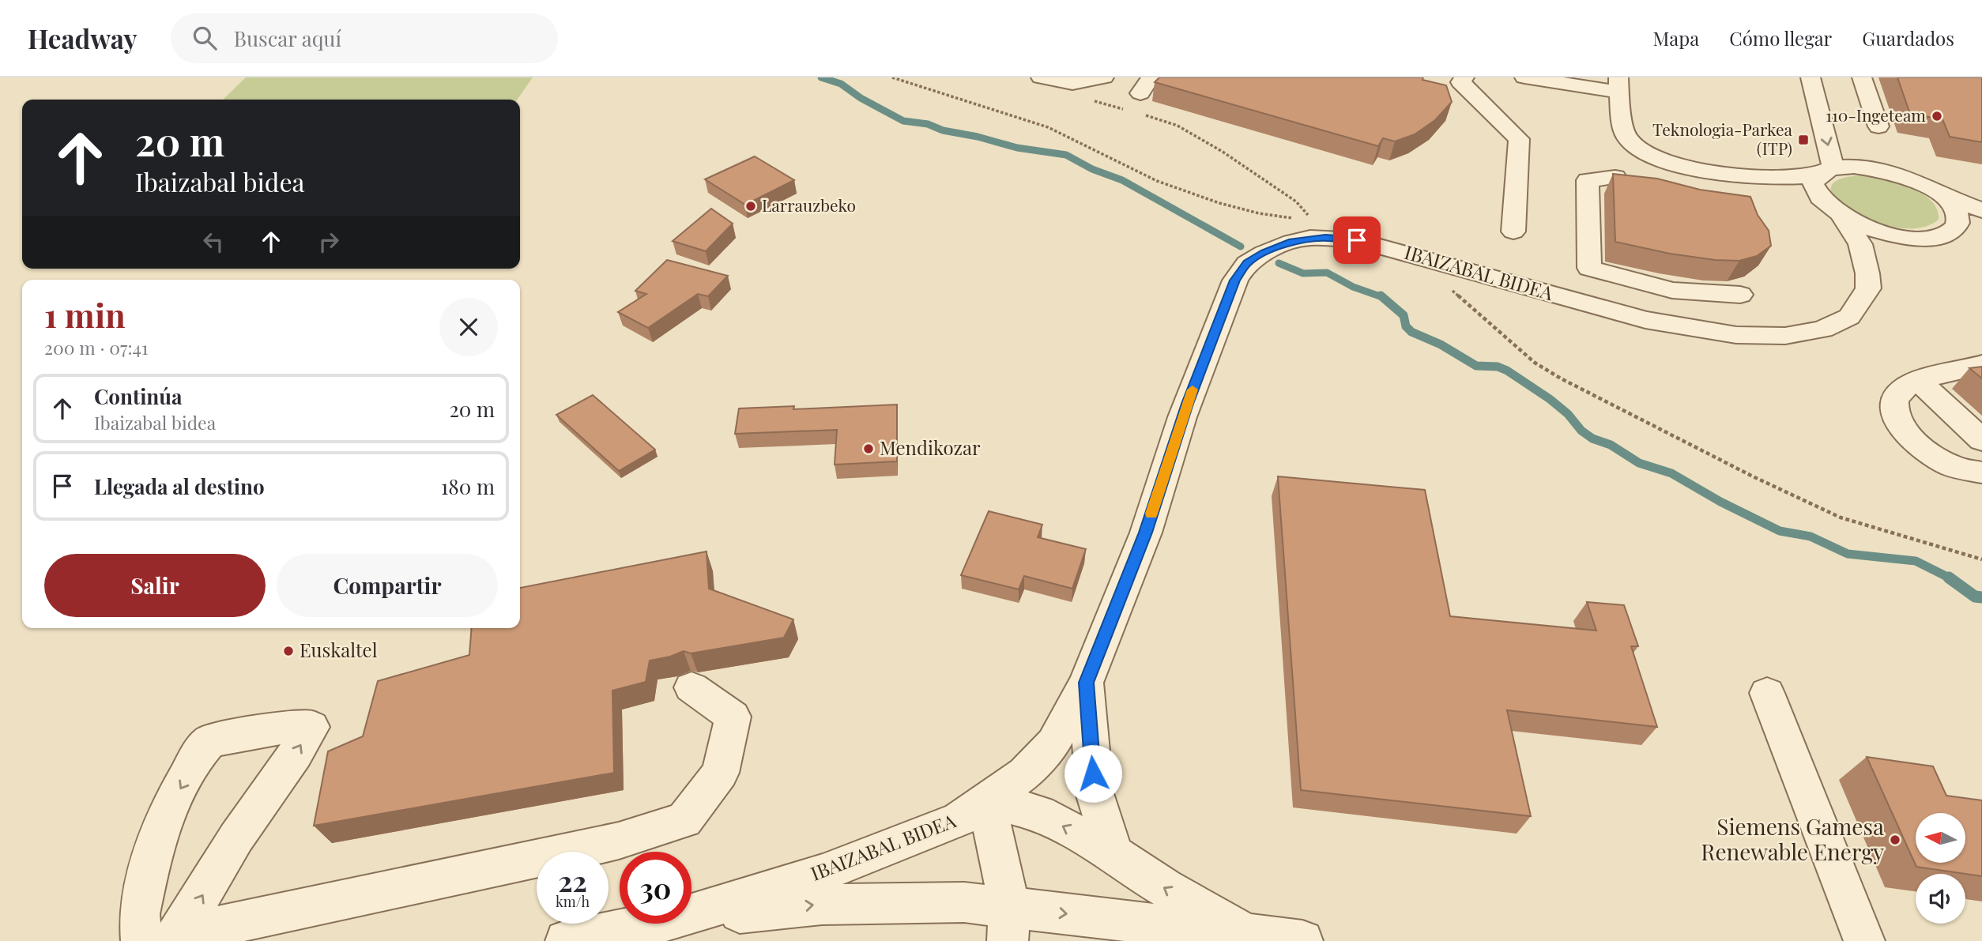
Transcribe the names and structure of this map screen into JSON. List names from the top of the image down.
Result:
{
  "streets": {
    "street": ["IBAIZABAL BIDEA"]
  },
  "places": {
    "other": [
      "110-Ingeteam",
      "Larrauzbeko",
      "Mendikozar",
      "Euskaltel",
      "Siemens Gamesa Renewable Energy"
    ],
    "transit": ["Teknologia-Parkea (ITP)"]
  },
  "north": "left",
  "page": {
    "header": "Headway",
    "search": "Buscar aquí",
    "nav": ["Mapa", "Cómo llegar", "Guardados"],
    "turn": ["20 m", "Ibaizabal bidea"],
    "heading": ["1 min", "200 m · 07:41"],
    "list": [
      {
        "name": "Continúa",
        "note": "Ibaizabal bidea",
        "value": "20 m"
      },
      {
        "name": "Llegada al destino",
        "value": "180 m"
      }
    ],
    "buttons": ["Salir", "Compartir"],
    "speed": "22 km/h",
    "limit": "30"
  }
}
